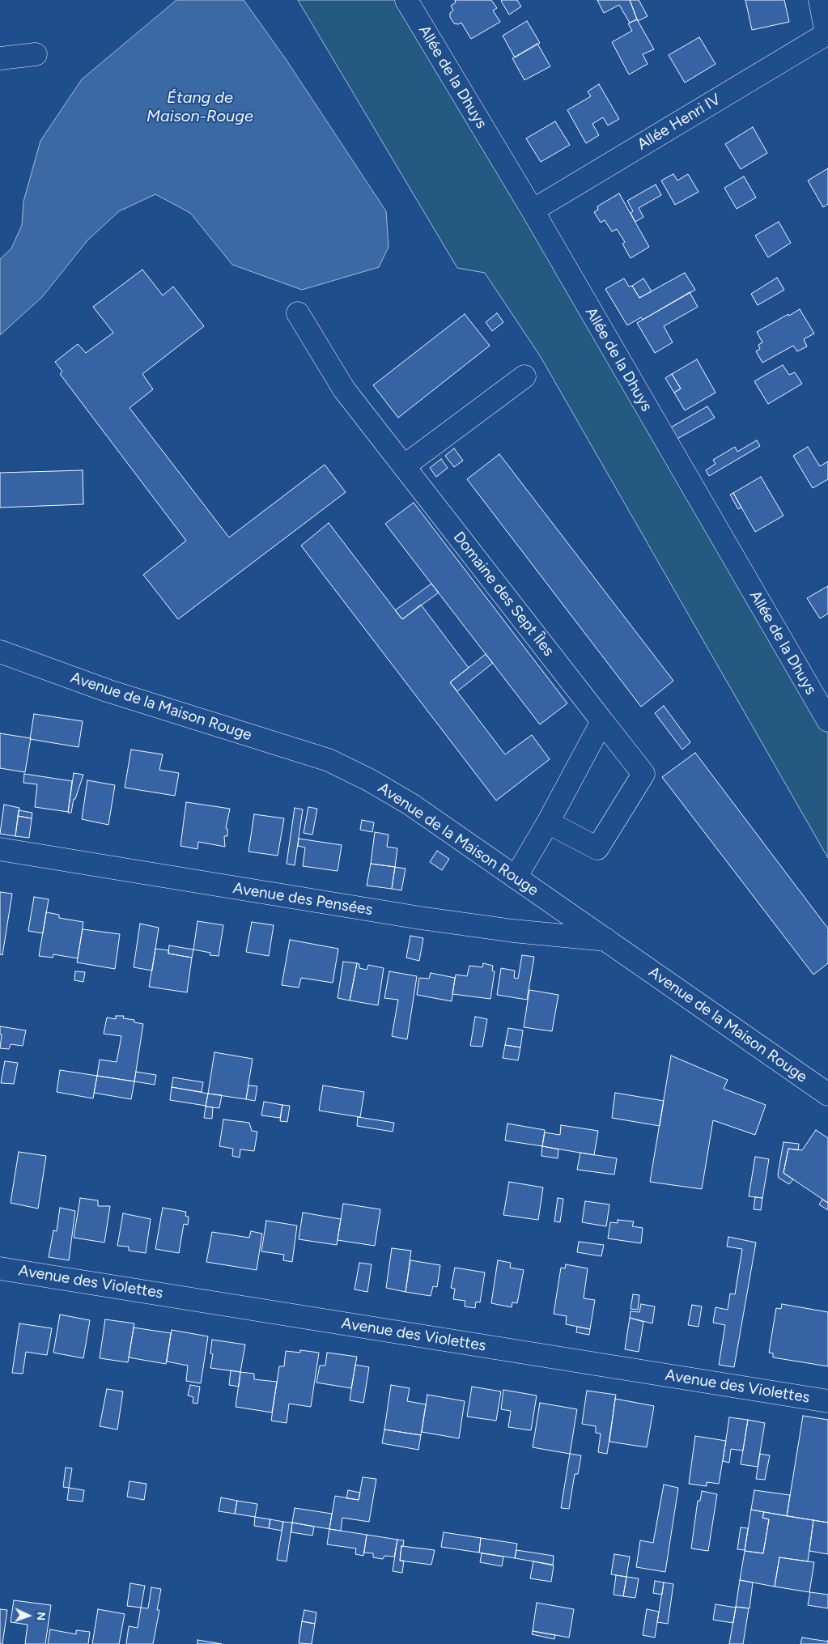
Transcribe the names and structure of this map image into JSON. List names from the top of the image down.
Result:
{
  "streets": {
    "street": [
      "Allée de la Dhuys",
      "Allée Henri IV",
      "Domaine des Sept Îles",
      "Avenue de la Maison Rouge",
      "Avenue des Pensées",
      "Avenue des Violettes"
    ]
  },
  "crossings": [
    ["Allée de la Dhuys", "Allée Henri IV"],
    ["Avenue de la Maison Rouge", "Avenue des Pensées"]
  ],
  "water": ["Étang de Maison-Rouge"],
  "north": "right"
}
